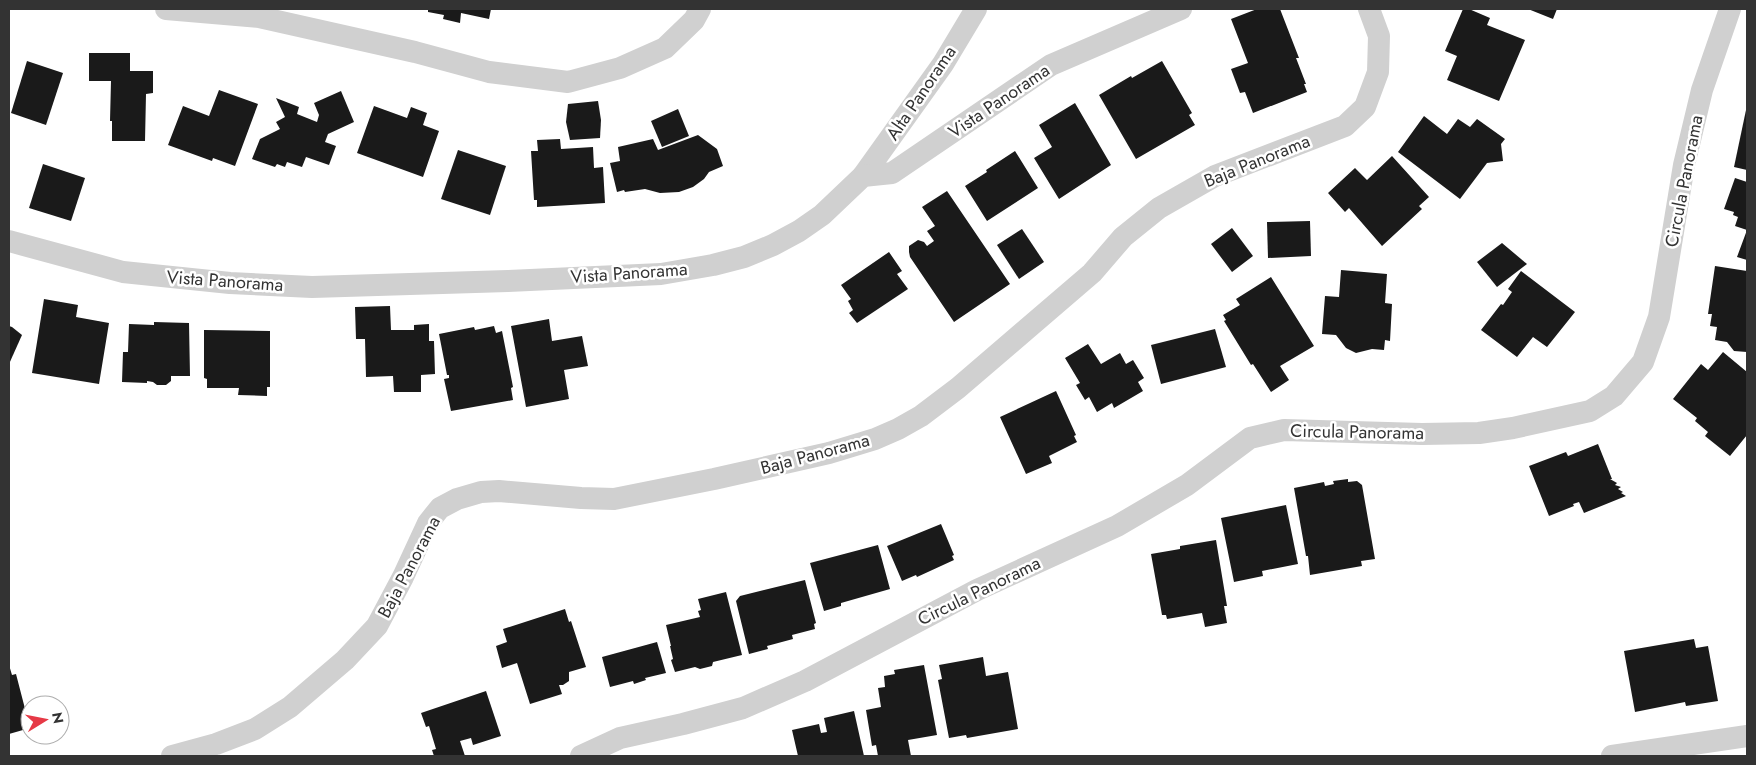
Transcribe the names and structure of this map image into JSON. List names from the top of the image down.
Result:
{
  "streets": {
    "street": [
      "Alta Panorama",
      "Vista Panorama",
      "Baja Panorama",
      "Circula Panorama"
    ]
  },
  "crossings": [
    ["Alta Panorama", "Vista Panorama"]
  ],
  "north": "right"
}
